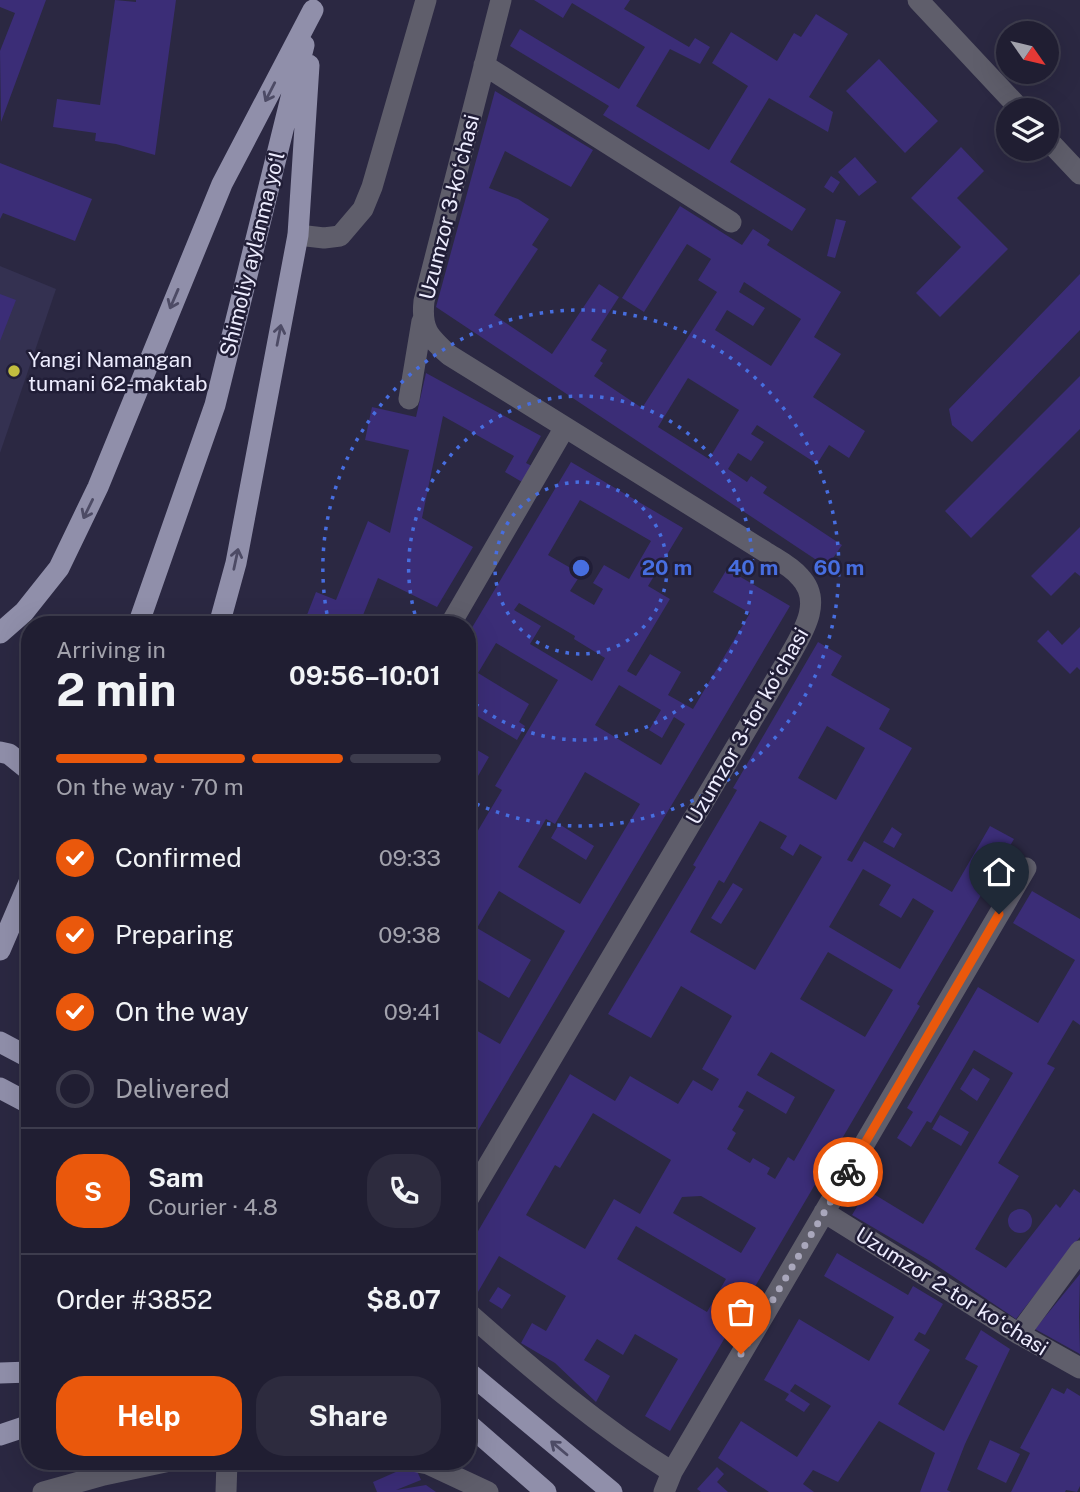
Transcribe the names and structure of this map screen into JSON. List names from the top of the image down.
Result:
{
  "streets": {
    "main road": ["Shimoliy aylanma yoʻl"],
    "street": ["Uzumzor 3-koʻchasi", "Uzumzor 3-tor koʻchasi", "Uzumzor 2-tor koʻchasi"]
  },
  "crossings": [
    ["Uzumzor 3-koʻchasi", "Uzumzor 3-tor koʻchasi"]
  ],
  "places": ["Yangi Namangan tumani 62-maktab"],
  "north": "bottom right",
  "page": {
    "heading": ["2 min", "Arriving in", "09:56–10:01"],
    "panel": [
      "Sam",
      "Courier · 4.8",
      "Order #3852",
      "$8.07"
    ],
    "bar": "On the way · 70 m",
    "list": [
      ["Confirmed", "09:33"],
      ["Preparing", "09:38"],
      ["On the way", "09:41"],
      "Delivered"
    ],
    "round": "S",
    "buttons": ["Help", "Share"]
  },
  "rings": ["20 m", "40 m", "60 m"]
}
